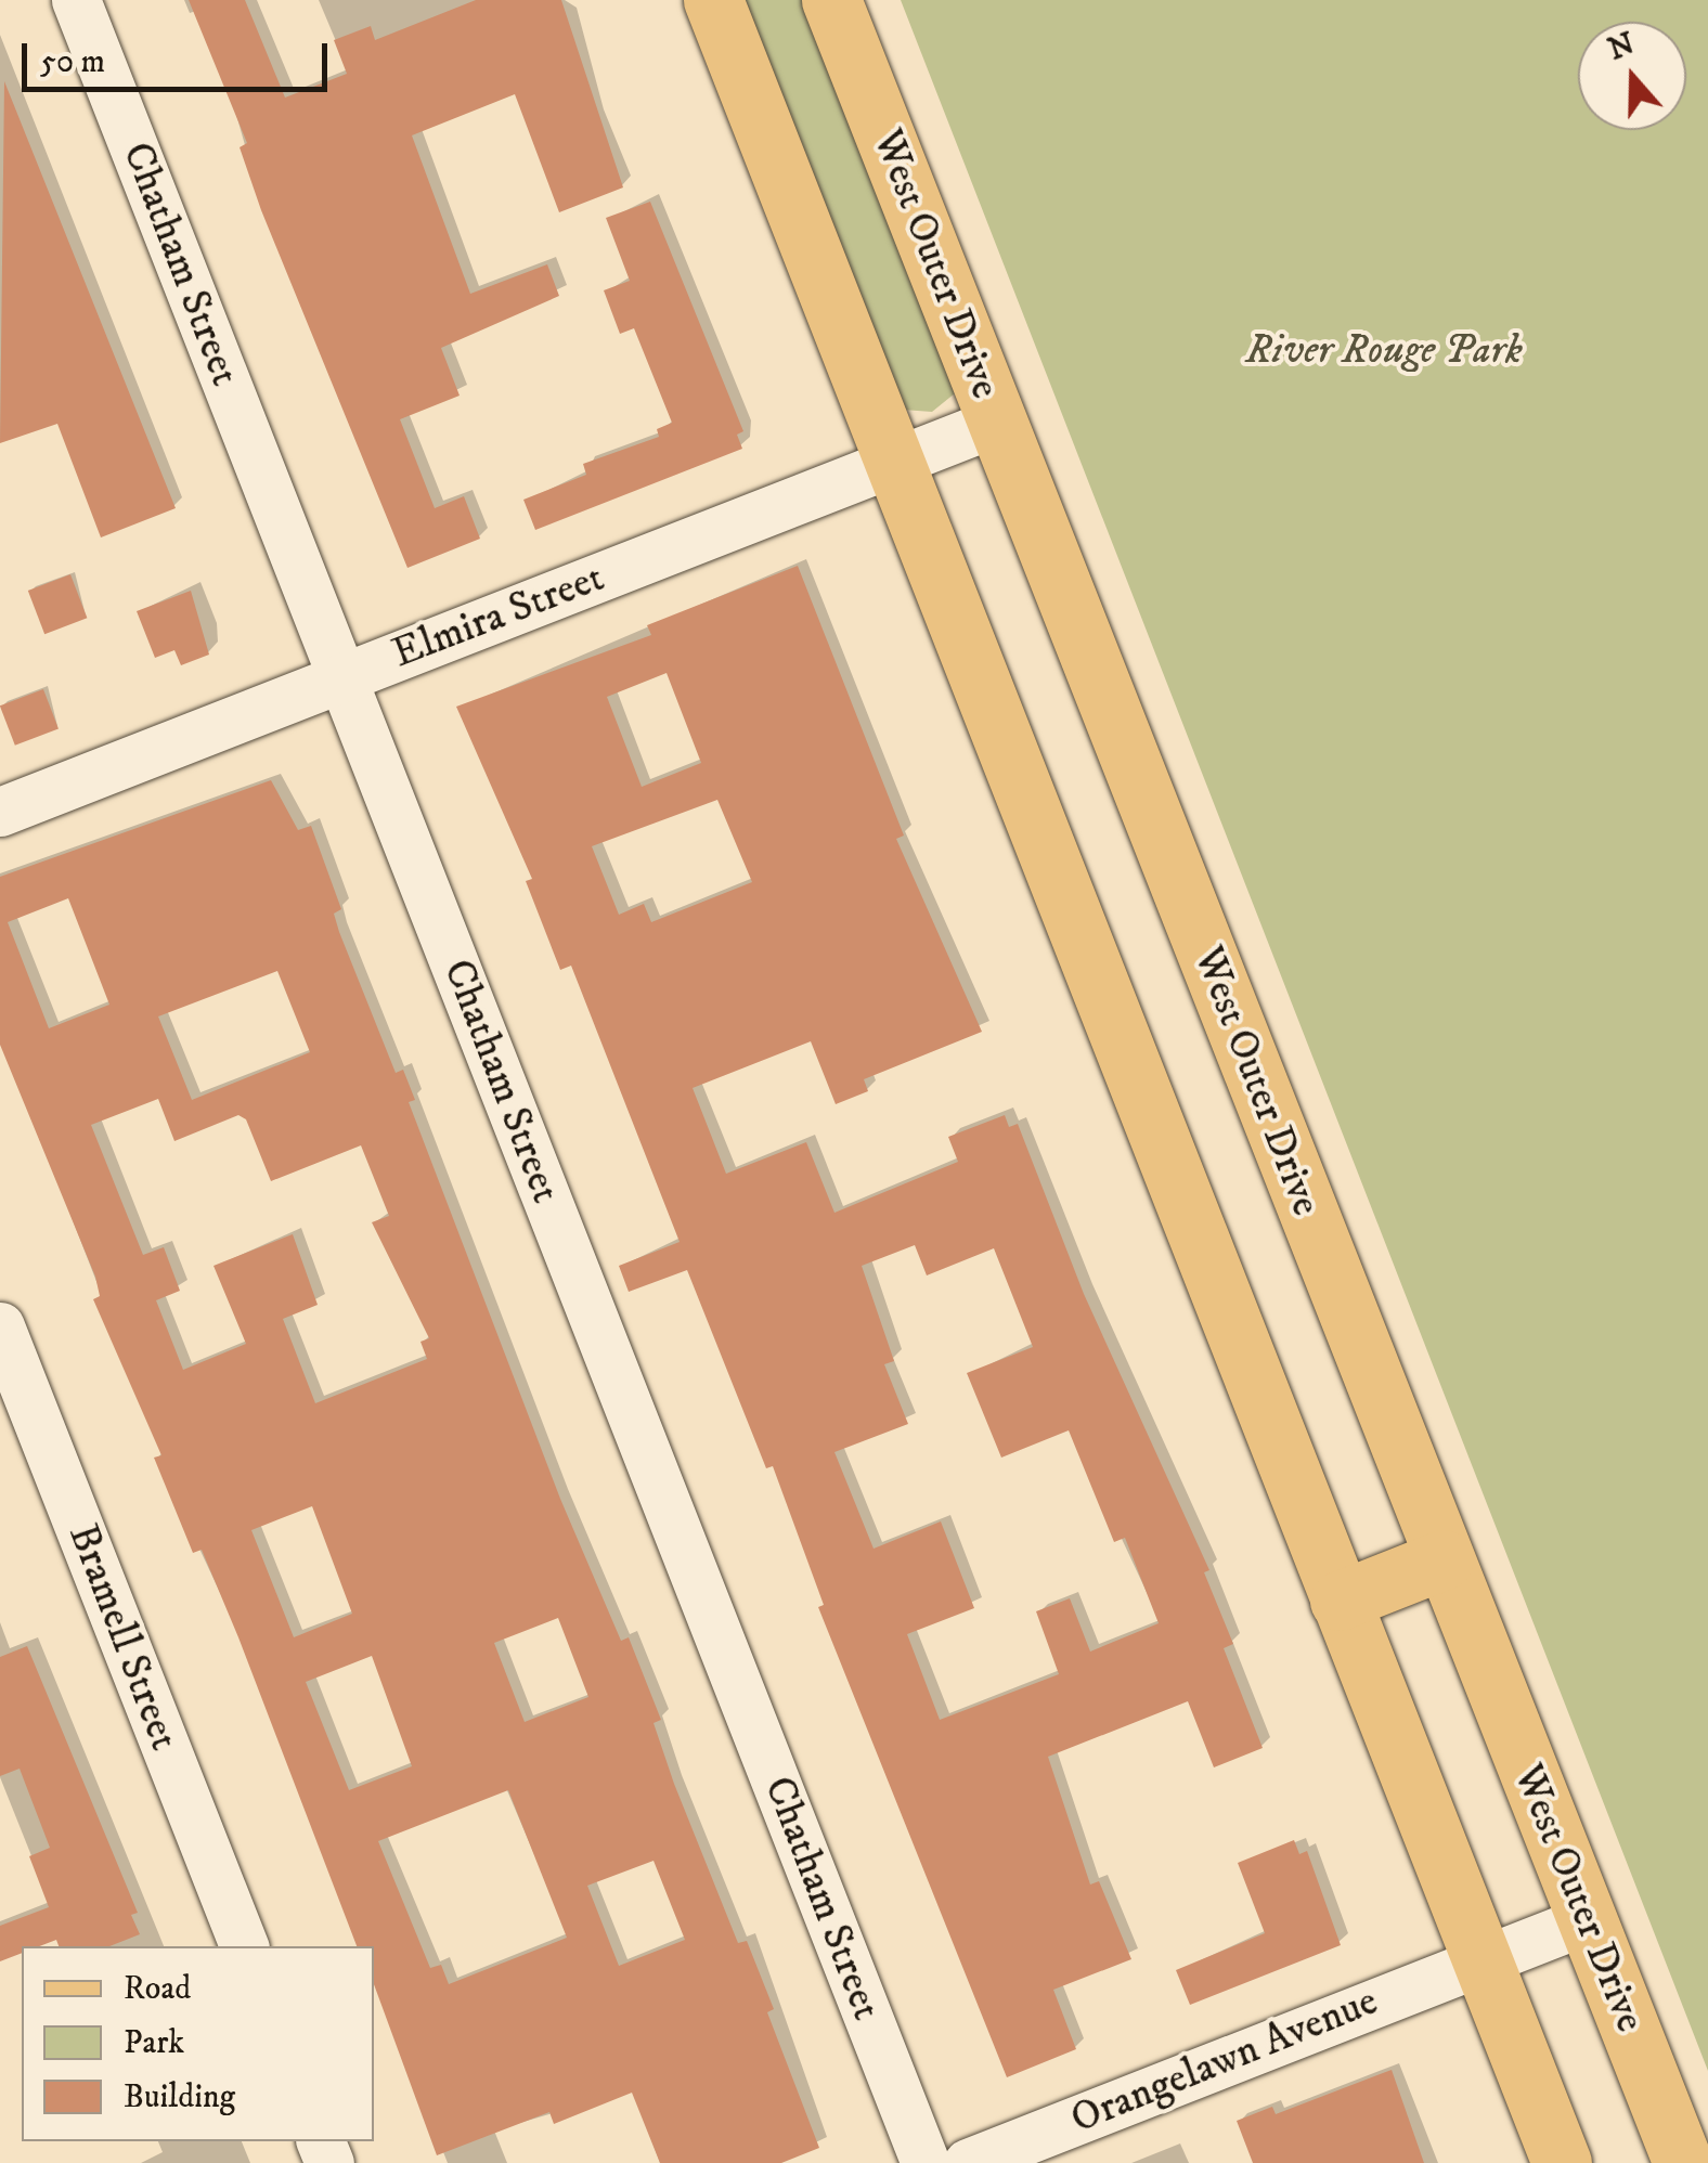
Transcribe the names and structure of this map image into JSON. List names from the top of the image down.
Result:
{
  "streets": {
    "main road": ["West Outer Drive"],
    "street": [
      "Chatham Street",
      "Elmira Street",
      "Bramell Street",
      "Orangelawn Avenue"
    ]
  },
  "crossings": [
    ["Chatham Street", "Elmira Street"],
    ["West Outer Drive", "Elmira Street"],
    ["West Outer Drive", "Orangelawn Avenue"]
  ],
  "parks": ["River Rouge Park"],
  "legend": ["Road", "Park", "Building"],
  "scale_bar": "50 m",
  "north": "top"
}
